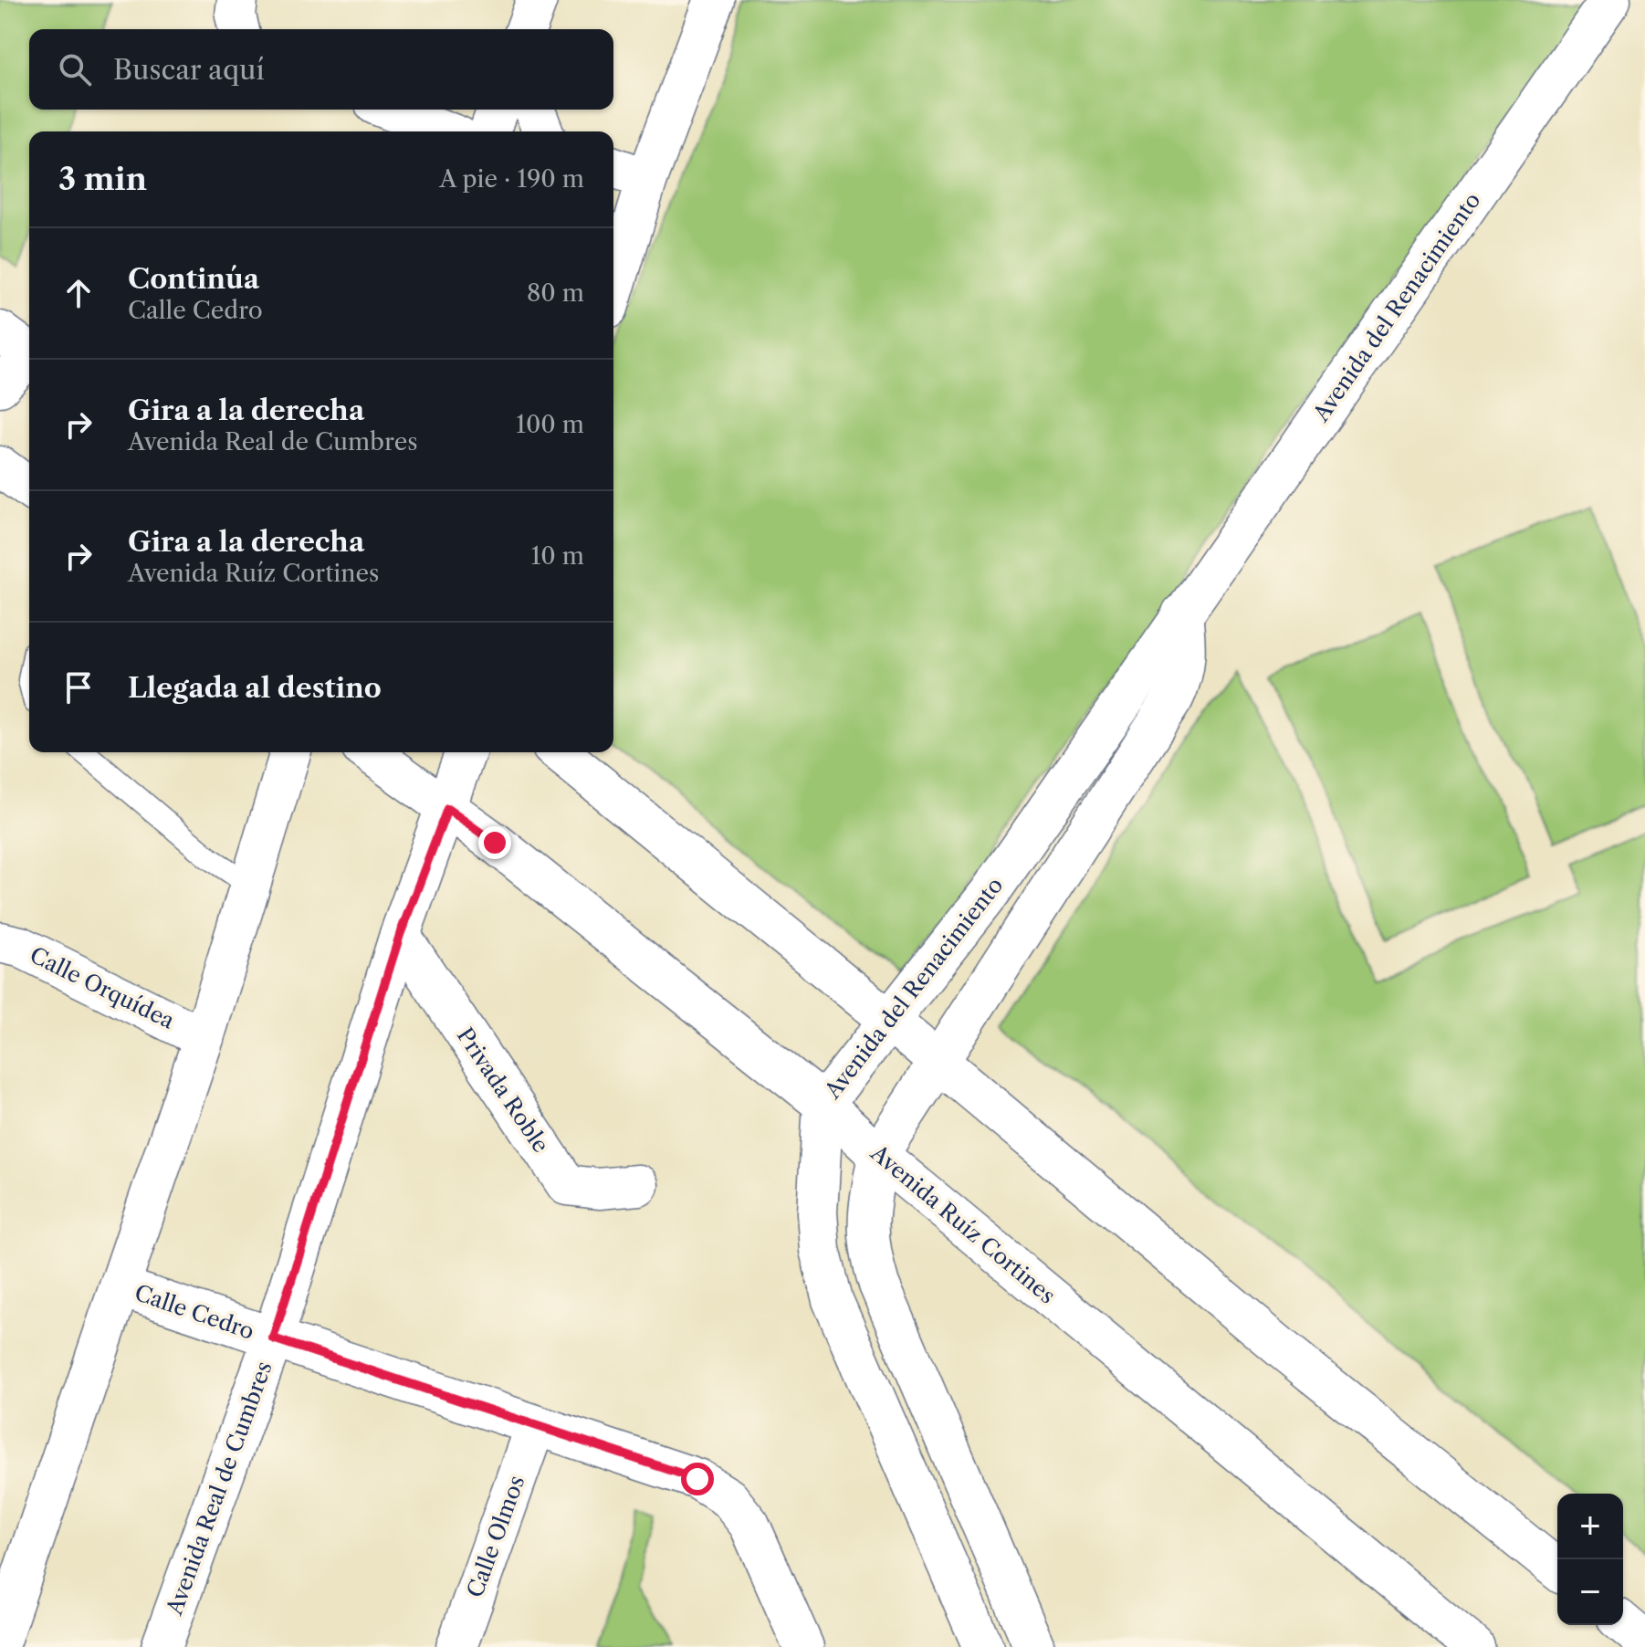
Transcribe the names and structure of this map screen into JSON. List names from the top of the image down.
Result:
{
  "streets": {
    "street": [
      "Avenida del Renacimiento",
      "Calle Orquídea",
      "Privada Roble",
      "Avenida Ruíz Cortines",
      "Calle Cedro",
      "Avenida Real de Cumbres",
      "Calle Olmos"
    ]
  },
  "crossings": [
    ["Avenida del Renacimiento", "Avenida Ruíz Cortines"],
    ["Privada Roble", "Avenida Real de Cumbres"],
    ["Avenida Ruíz Cortines", "Avenida Real de Cumbres"],
    ["Calle Cedro", "Avenida Real de Cumbres"],
    ["Calle Cedro", "Calle Olmos"]
  ],
  "page": {
    "search": "Buscar aquí",
    "heading": ["3 min", "A pie · 190 m"],
    "list": [
      ["Continúa", "Calle Cedro", "80 m"],
      ["Gira a la derecha", "Avenida Real de Cumbres", "100 m"],
      ["Gira a la derecha", "Avenida Ruíz Cortines", "10 m"],
      "Llegada al destino"
    ],
    "map_buttons": ["+", "−"]
  }
}
